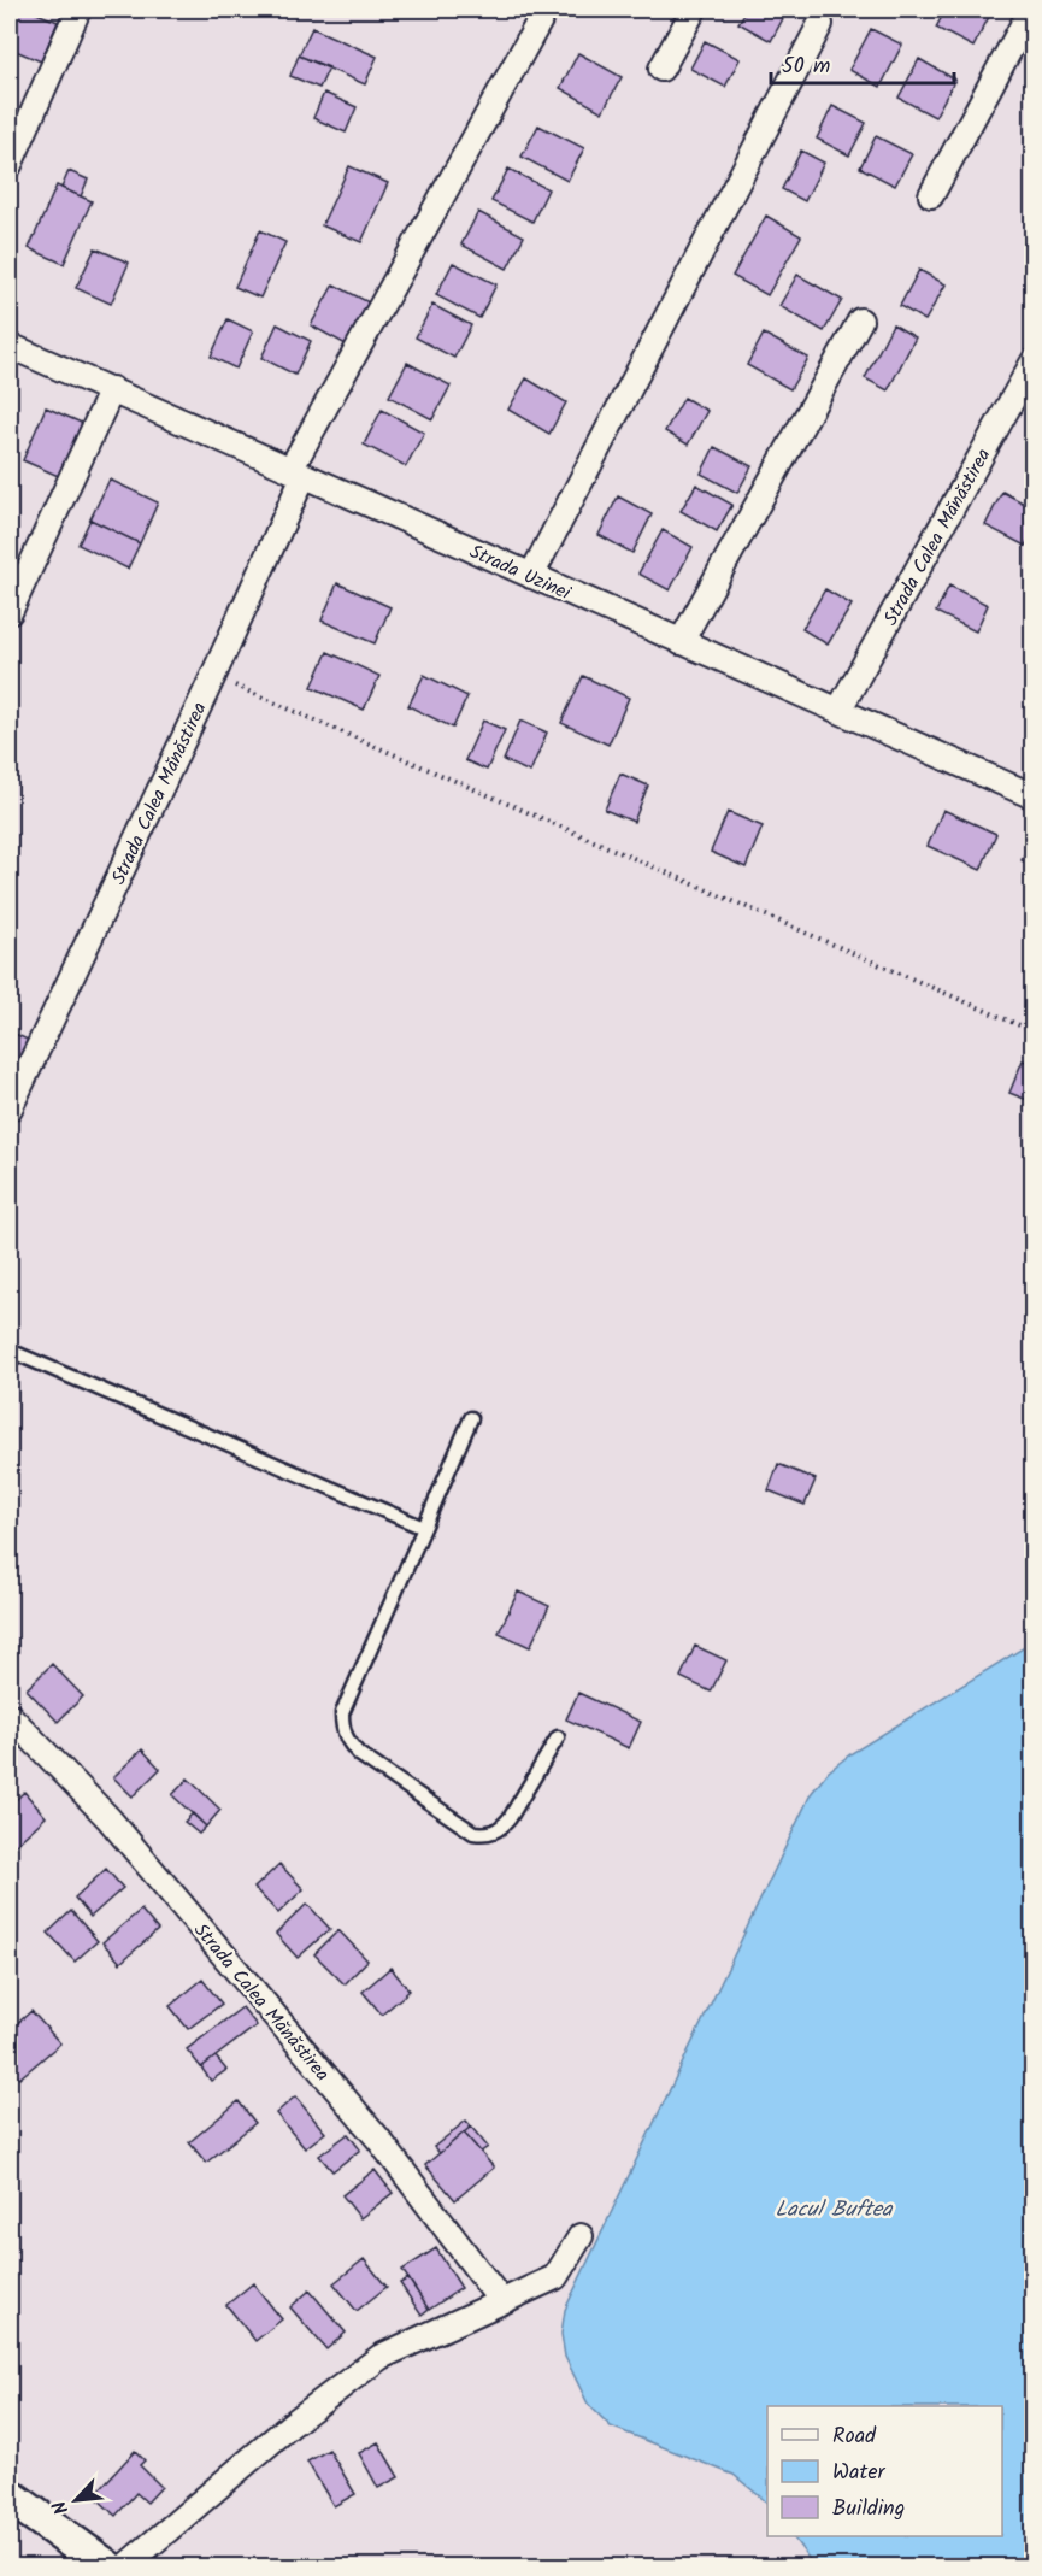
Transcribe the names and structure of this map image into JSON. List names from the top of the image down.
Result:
{
  "streets": {
    "street": ["Strada Calea Mănăstirea", "Strada Uzinei"]
  },
  "crossings": [
    ["Strada Calea Mănăstirea", "Strada Uzinei"]
  ],
  "water": ["Lacul Buftea"],
  "legend": ["Road", "Water", "Building"],
  "scale_bar": "50 m",
  "north": "bottom left"
}
